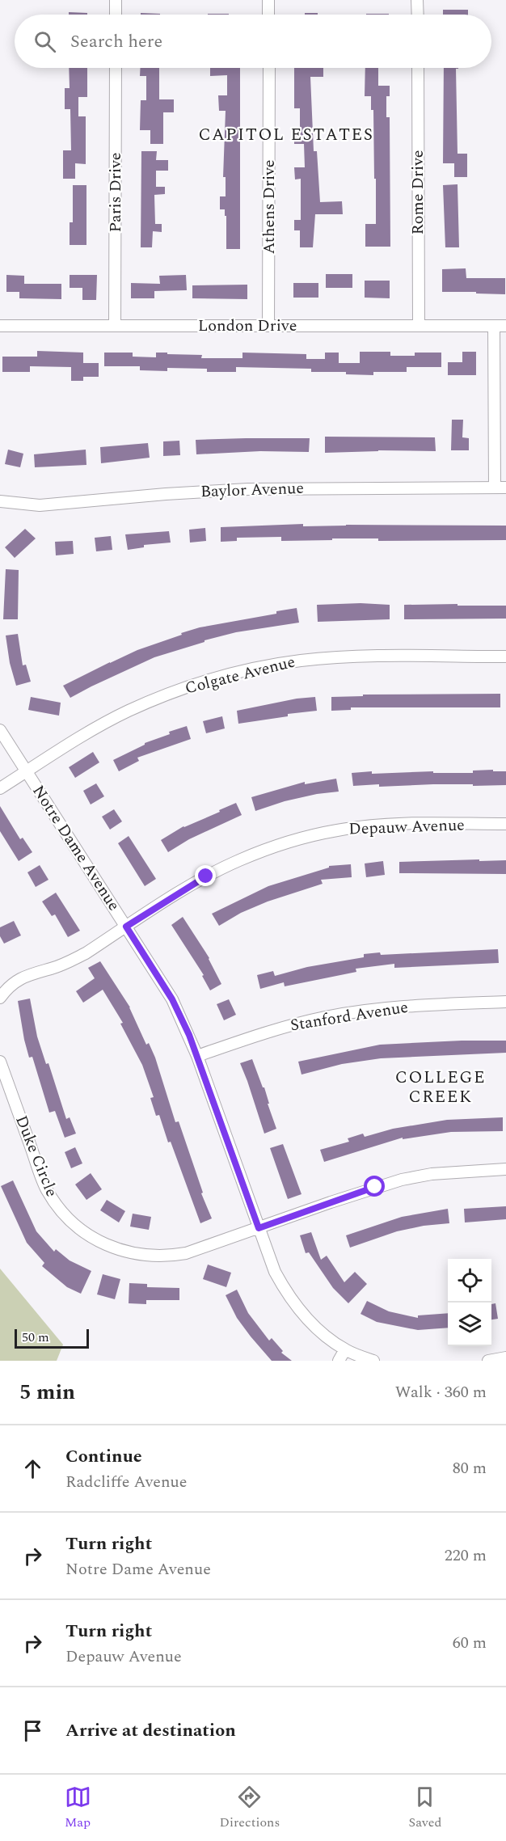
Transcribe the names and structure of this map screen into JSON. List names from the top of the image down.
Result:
{
  "streets": {
    "street": [
      "Paris Drive",
      "Rome Drive",
      "Athens Drive",
      "London Drive",
      "Baylor Avenue",
      "Colgate Avenue",
      "Depauw Avenue",
      "Notre Dame Avenue",
      "Stanford Avenue",
      "Duke Circle"
    ]
  },
  "crossings": [
    ["Paris Drive", "London Drive"],
    ["Rome Drive", "London Drive"],
    ["Athens Drive", "London Drive"],
    ["Colgate Avenue", "Notre Dame Avenue"],
    ["Depauw Avenue", "Notre Dame Avenue"],
    ["Notre Dame Avenue", "Stanford Avenue"],
    ["Notre Dame Avenue", "Duke Circle"]
  ],
  "districts": ["CAPITOL ESTATES", "COLLEGE CREEK"],
  "scale_bar": "50 m",
  "page": {
    "search": "Search here",
    "scale": "50 m",
    "heading": ["5 min", "Walk · 360 m"],
    "list": [
      ["Continue", "Radcliffe Avenue", "80 m"],
      ["Turn right", "Notre Dame Avenue", "220 m"],
      ["Turn right", "Depauw Avenue", "60 m"],
      "Arrive at destination"
    ],
    "nav": ["Map", "Directions", "Saved"]
  }
}
